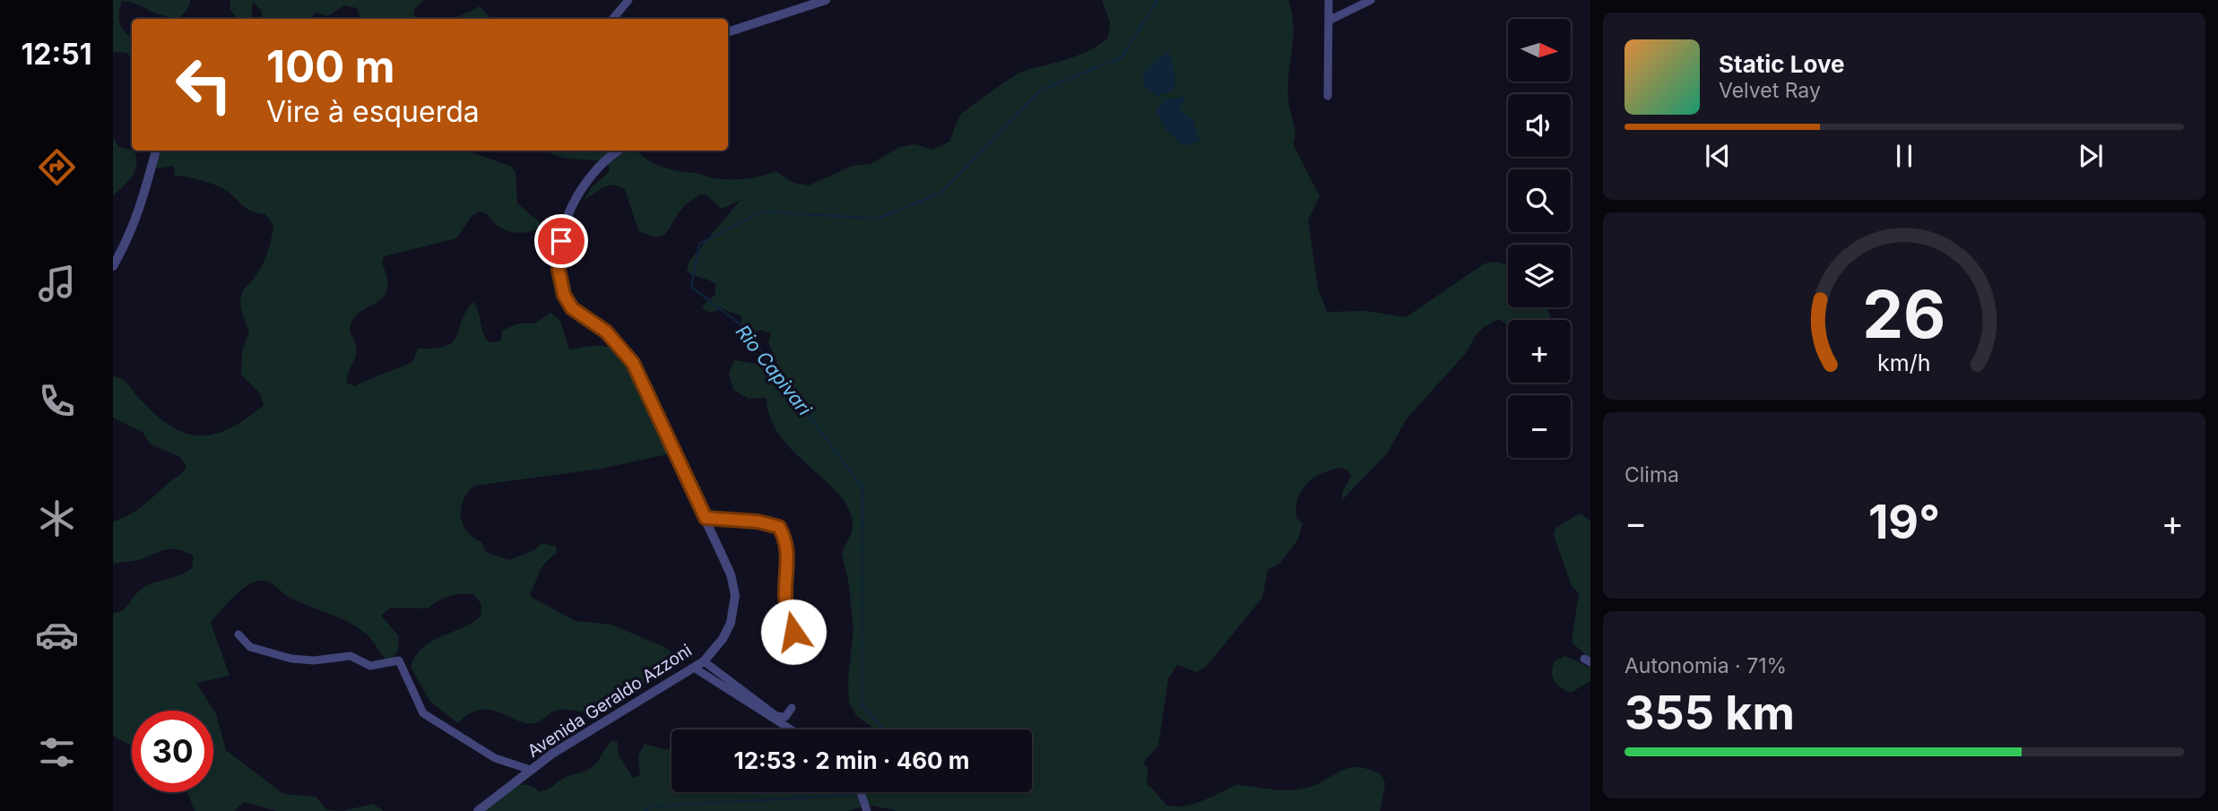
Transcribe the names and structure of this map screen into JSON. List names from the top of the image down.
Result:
{
  "streets": {
    "street": ["Avenida Geraldo Azzoni"]
  },
  "water": ["Rio Capivari"],
  "north": "right",
  "page": {
    "tabs": "12:51",
    "map_buttons": ["+", "−"],
    "turn": ["100 m", "Vire à esquerda"],
    "song": ["Static Love", "Velvet Ray"],
    "tile": [
      "Clima",
      ["Autonomia · 71%", "355 km"]
    ],
    "heat": ["−", "19°", "+"],
    "limit": "30",
    "trip": "12:53 · 2 min · 460 m",
    "gauge": ["26", "km/h"]
  }
}
